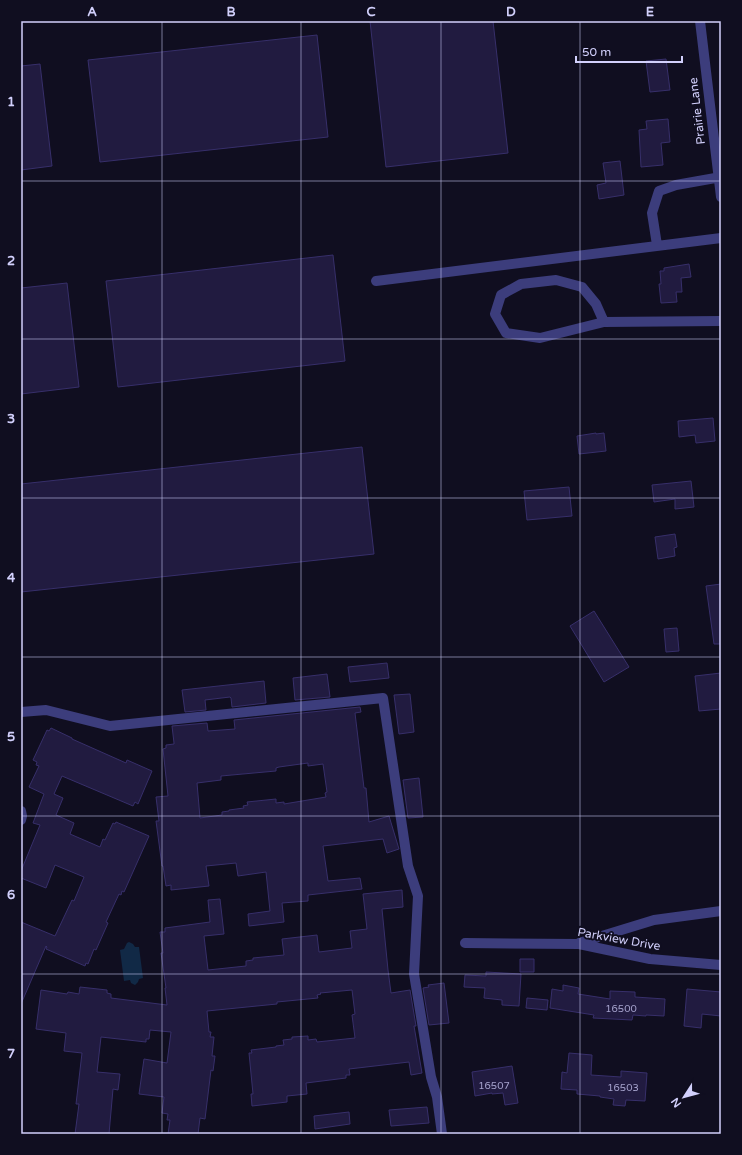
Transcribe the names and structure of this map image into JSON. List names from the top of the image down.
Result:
{
  "streets": {
    "street": ["Prairie Lane", "Parkview Drive"]
  },
  "house_numbers": ["16500", "16507", "16503"],
  "scale_bar": "50 m",
  "north": "bottom left",
  "grid": {
    "columns": [
      "A",
      "B",
      "C",
      "D",
      "E"
    ],
    "rows": [
      "1",
      "2",
      "3",
      "4",
      "5",
      "6",
      "7"
    ]
  }
}
